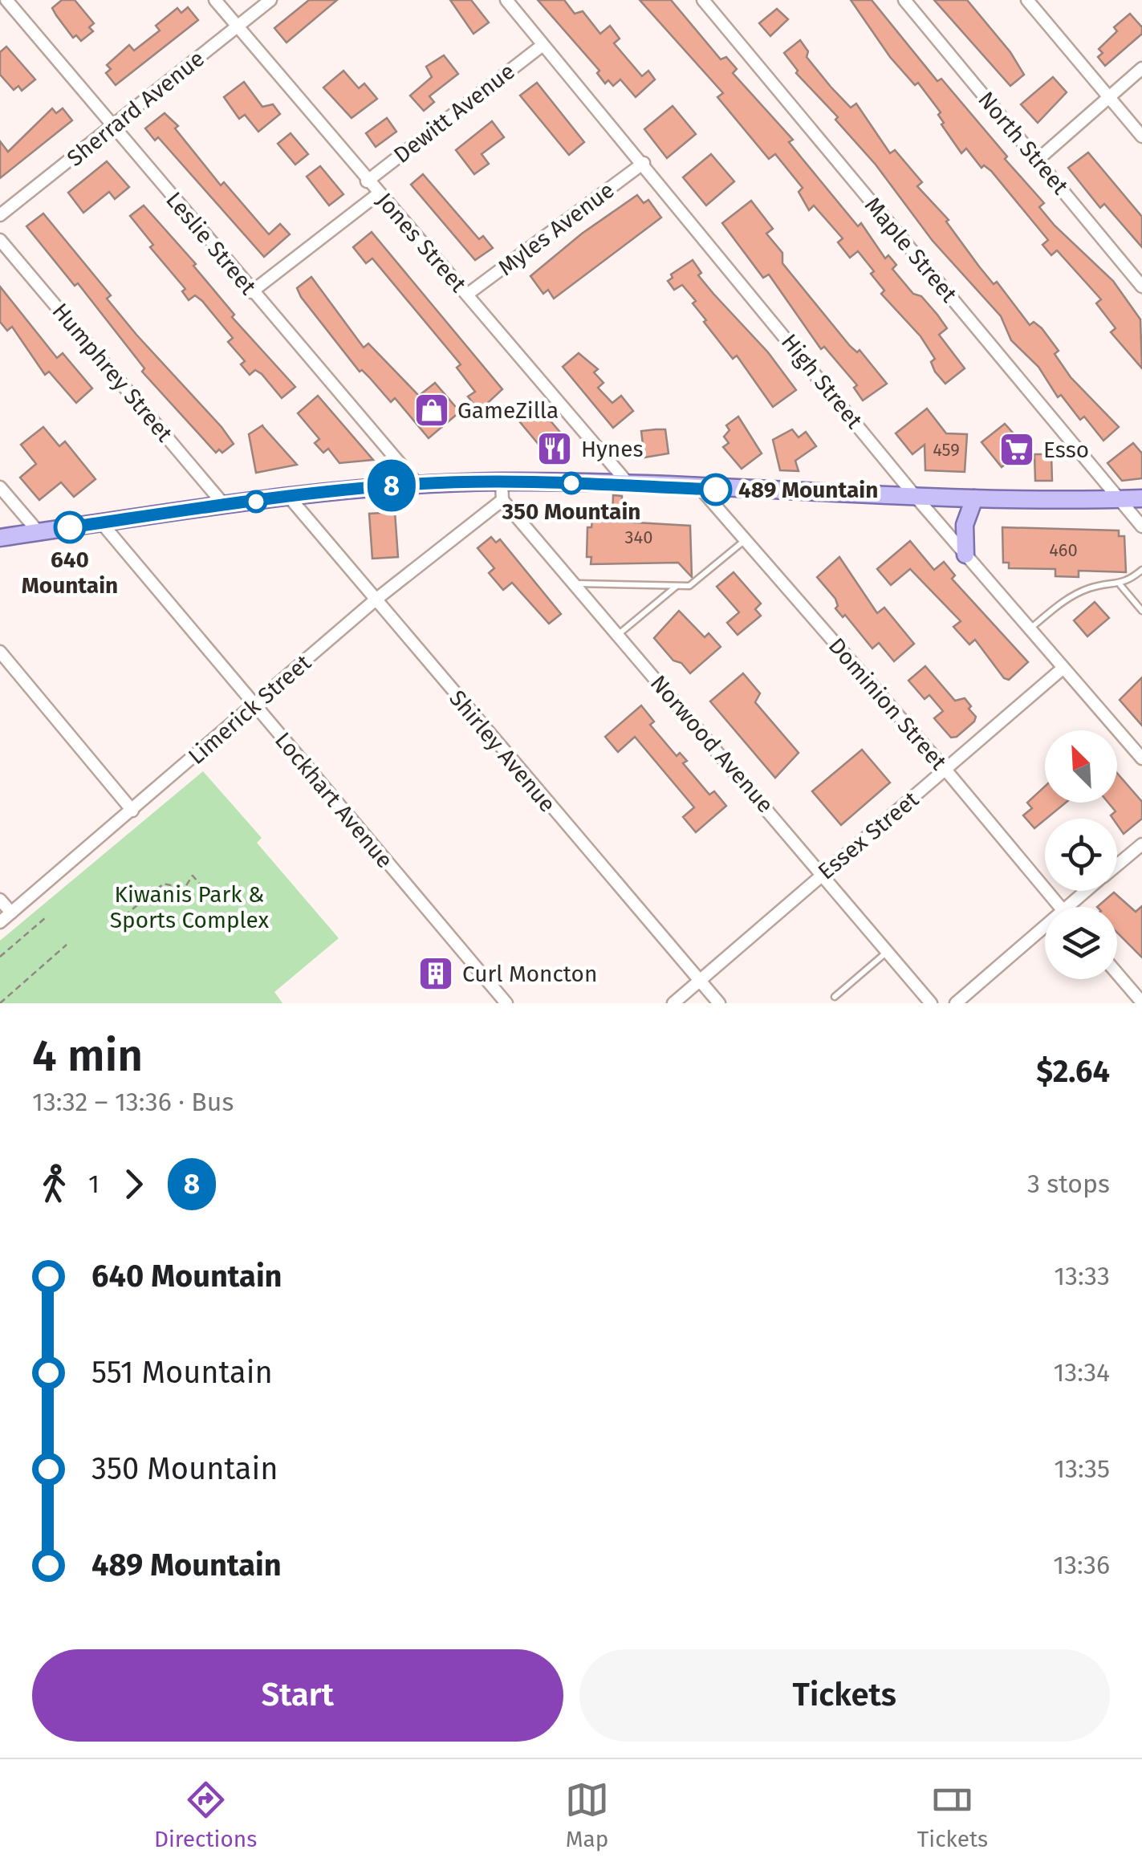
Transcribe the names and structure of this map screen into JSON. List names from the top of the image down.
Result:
{
  "streets": {
    "street": [
      "Sherrard Avenue",
      "Dewitt Avenue",
      "North Street",
      "Myles Avenue",
      "Jones Street",
      "Leslie Street",
      "Maple Street",
      "Humphrey Street",
      "High Street",
      "Dominion Street",
      "Limerick Street",
      "Norwood Avenue",
      "Shirley Avenue",
      "Lockhart Avenue",
      "Essex Street"
    ]
  },
  "crossings": [
    ["Sherrard Avenue", "Jones Street"],
    ["Sherrard Avenue", "Leslie Street"],
    ["Dewitt Avenue", "Jones Street"],
    ["Dewitt Avenue", "High Street"],
    ["Myles Avenue", "Jones Street"],
    ["Myles Avenue", "High Street"],
    ["High Street", "Essex Street"],
    ["Dominion Street", "Essex Street"],
    ["Limerick Street", "Norwood Avenue"],
    ["Limerick Street", "Shirley Avenue"],
    ["Limerick Street", "Lockhart Avenue"],
    ["Norwood Avenue", "Essex Street"],
    ["Shirley Avenue", "Essex Street"]
  ],
  "parks": ["Kiwanis Park & Sports Complex"],
  "places": {
    "shop": ["GameZilla"],
    "restaurant": ["Hynes"],
    "supermarket": ["Esso"],
    "other": ["350 Mountain", "489 Mountain", "640 Mountain"],
    "building": ["Curl Moncton"]
  },
  "lines": ["bus line 8"],
  "house_numbers": ["459", "340", "460"],
  "north": "top left",
  "page": {
    "on_map": "8",
    "heading": ["4 min", "13:32 – 13:36 · Bus", "$2.64"],
    "legs": ["1", "8", "3 stops"],
    "list": [
      {
        "name": "640 Mountain",
        "value": "13:33"
      },
      {
        "name": "551 Mountain",
        "value": "13:34"
      },
      {
        "name": "350 Mountain",
        "value": "13:35"
      },
      {
        "name": "489 Mountain",
        "value": "13:36"
      }
    ],
    "buttons": ["Start", "Tickets"],
    "tabs": ["Directions", "Map", "Tickets"]
  }
}
